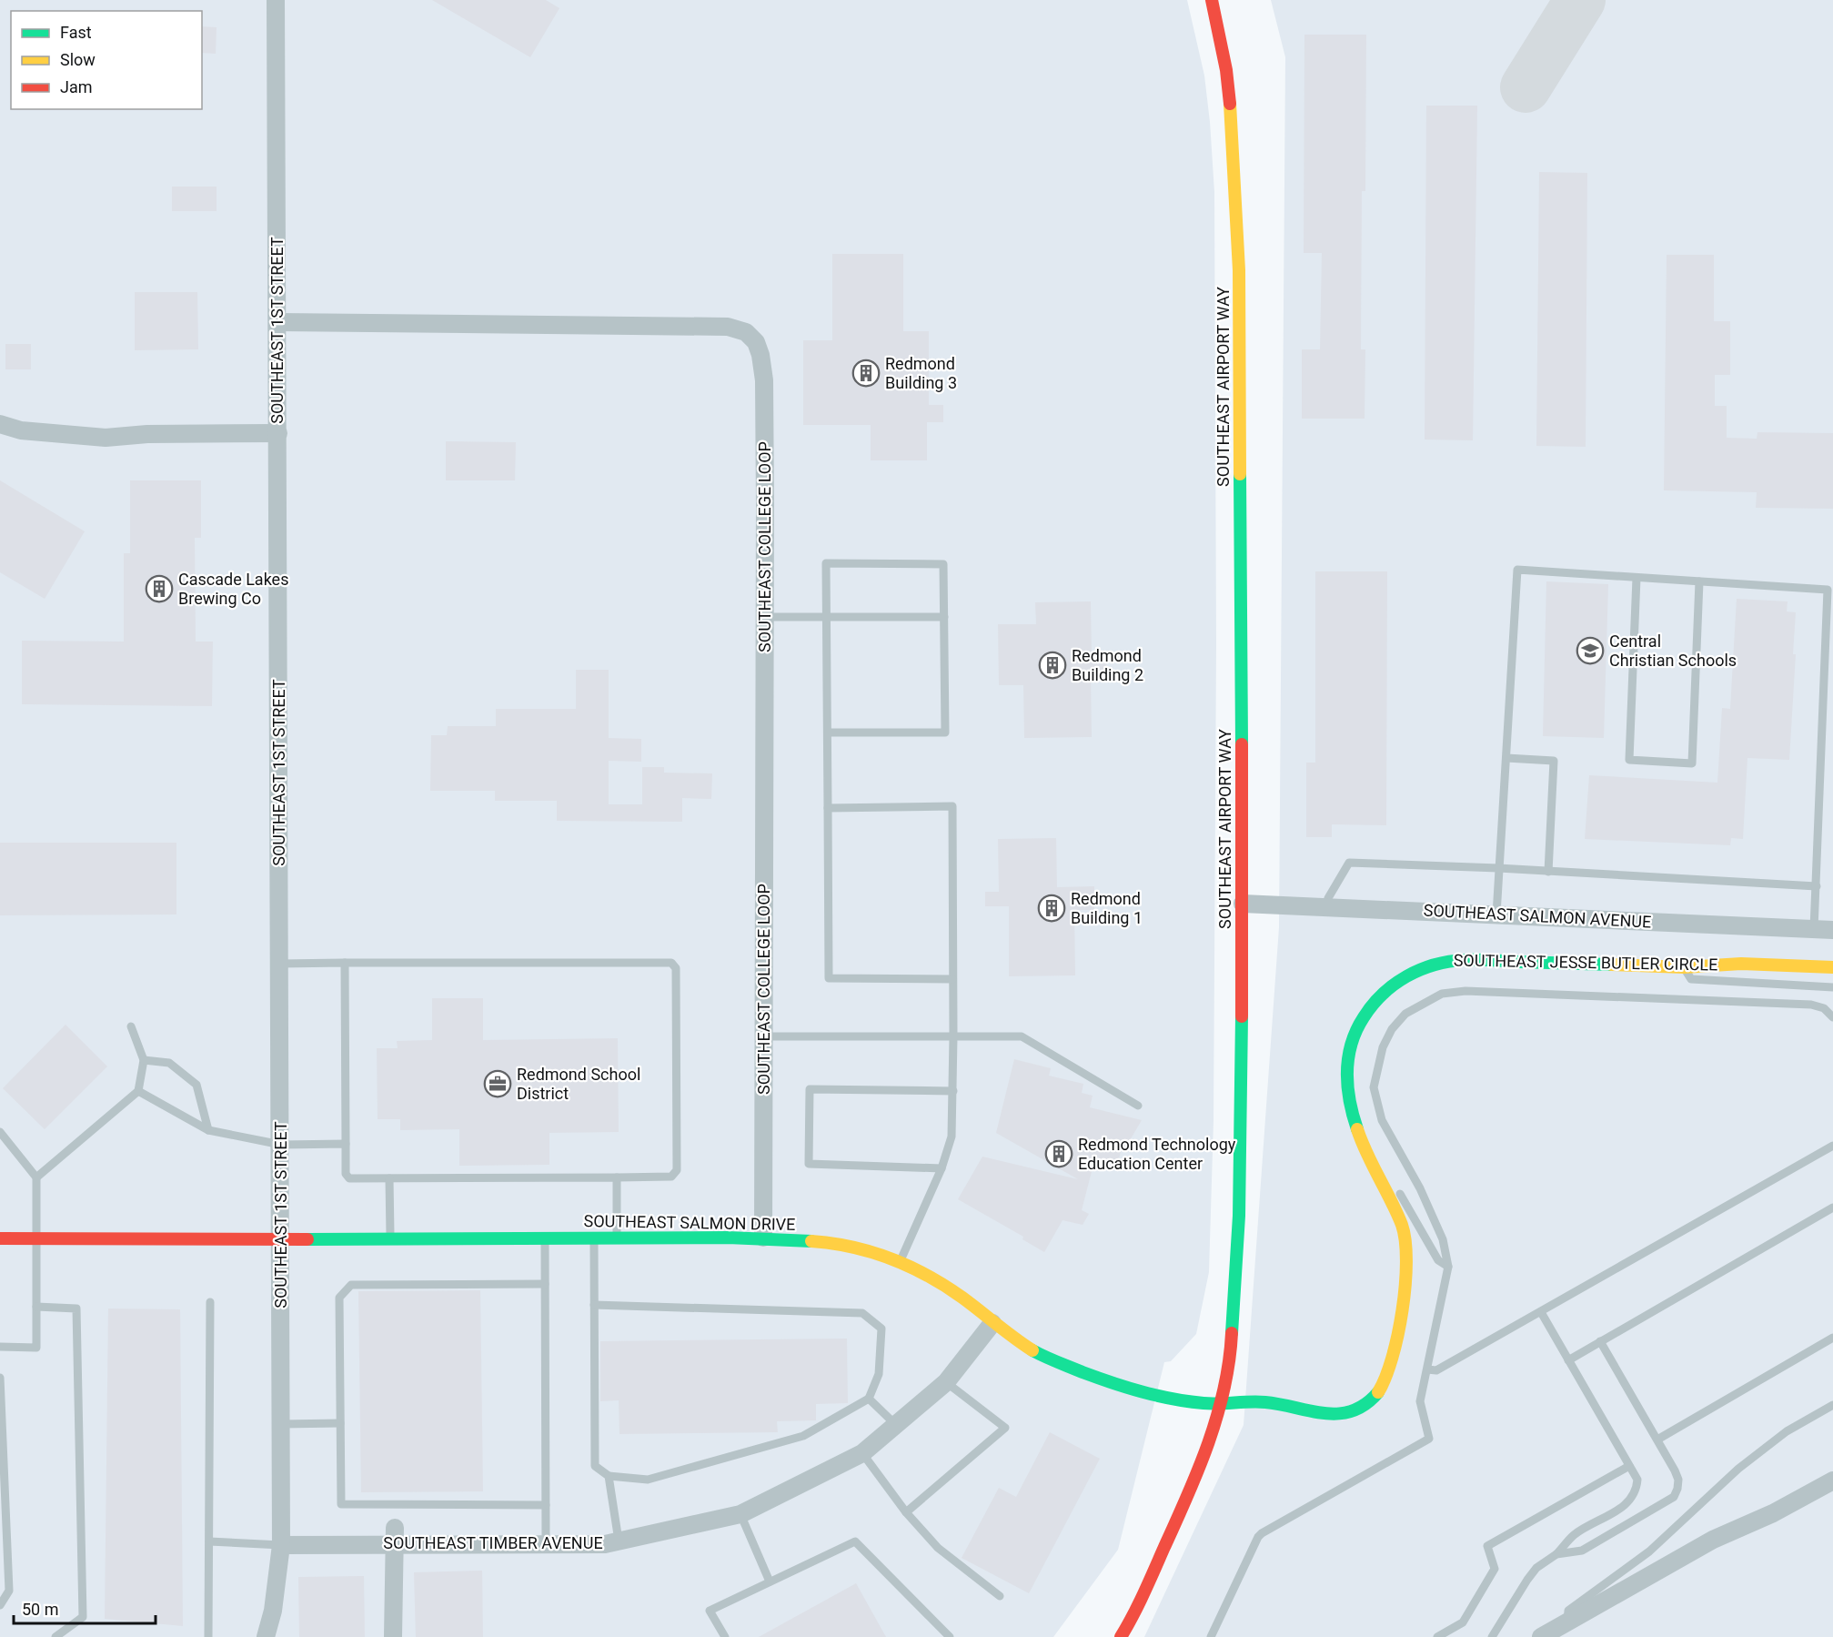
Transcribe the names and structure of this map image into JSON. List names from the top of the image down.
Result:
{
  "streets": {
    "street": [
      "SOUTHEAST 1ST STREET",
      "SOUTHEAST AIRPORT WAY",
      "SOUTHEAST COLLEGE LOOP",
      "SOUTHEAST SALMON AVENUE",
      "SOUTHEAST JESSE BUTLER CIRCLE",
      "SOUTHEAST SALMON DRIVE",
      "SOUTHEAST TIMBER AVENUE"
    ]
  },
  "crossings": [
    ["SOUTHEAST 1ST STREET", "SOUTHEAST COLLEGE LOOP"],
    ["SOUTHEAST 1ST STREET", "SOUTHEAST SALMON DRIVE"],
    ["SOUTHEAST 1ST STREET", "SOUTHEAST TIMBER AVENUE"],
    ["SOUTHEAST AIRPORT WAY", "SOUTHEAST SALMON AVENUE"],
    ["SOUTHEAST AIRPORT WAY", "SOUTHEAST JESSE BUTLER CIRCLE"],
    ["SOUTHEAST AIRPORT WAY", "SOUTHEAST SALMON DRIVE"],
    ["SOUTHEAST COLLEGE LOOP", "SOUTHEAST SALMON DRIVE"],
    ["SOUTHEAST JESSE BUTLER CIRCLE", "SOUTHEAST SALMON DRIVE"],
    ["SOUTHEAST SALMON DRIVE", "SOUTHEAST TIMBER AVENUE"]
  ],
  "places": {
    "building": [
      "Redmond Building 3",
      "Cascade Lakes Brewing Co",
      "Redmond Building 2",
      "Redmond Building 1",
      "Redmond Technology Education Center"
    ],
    "school or university": ["Central Christian Schools"],
    "office": ["Redmond School District"]
  },
  "legend": ["Fast", "Slow", "Jam"],
  "scale_bar": "50 m"
}
